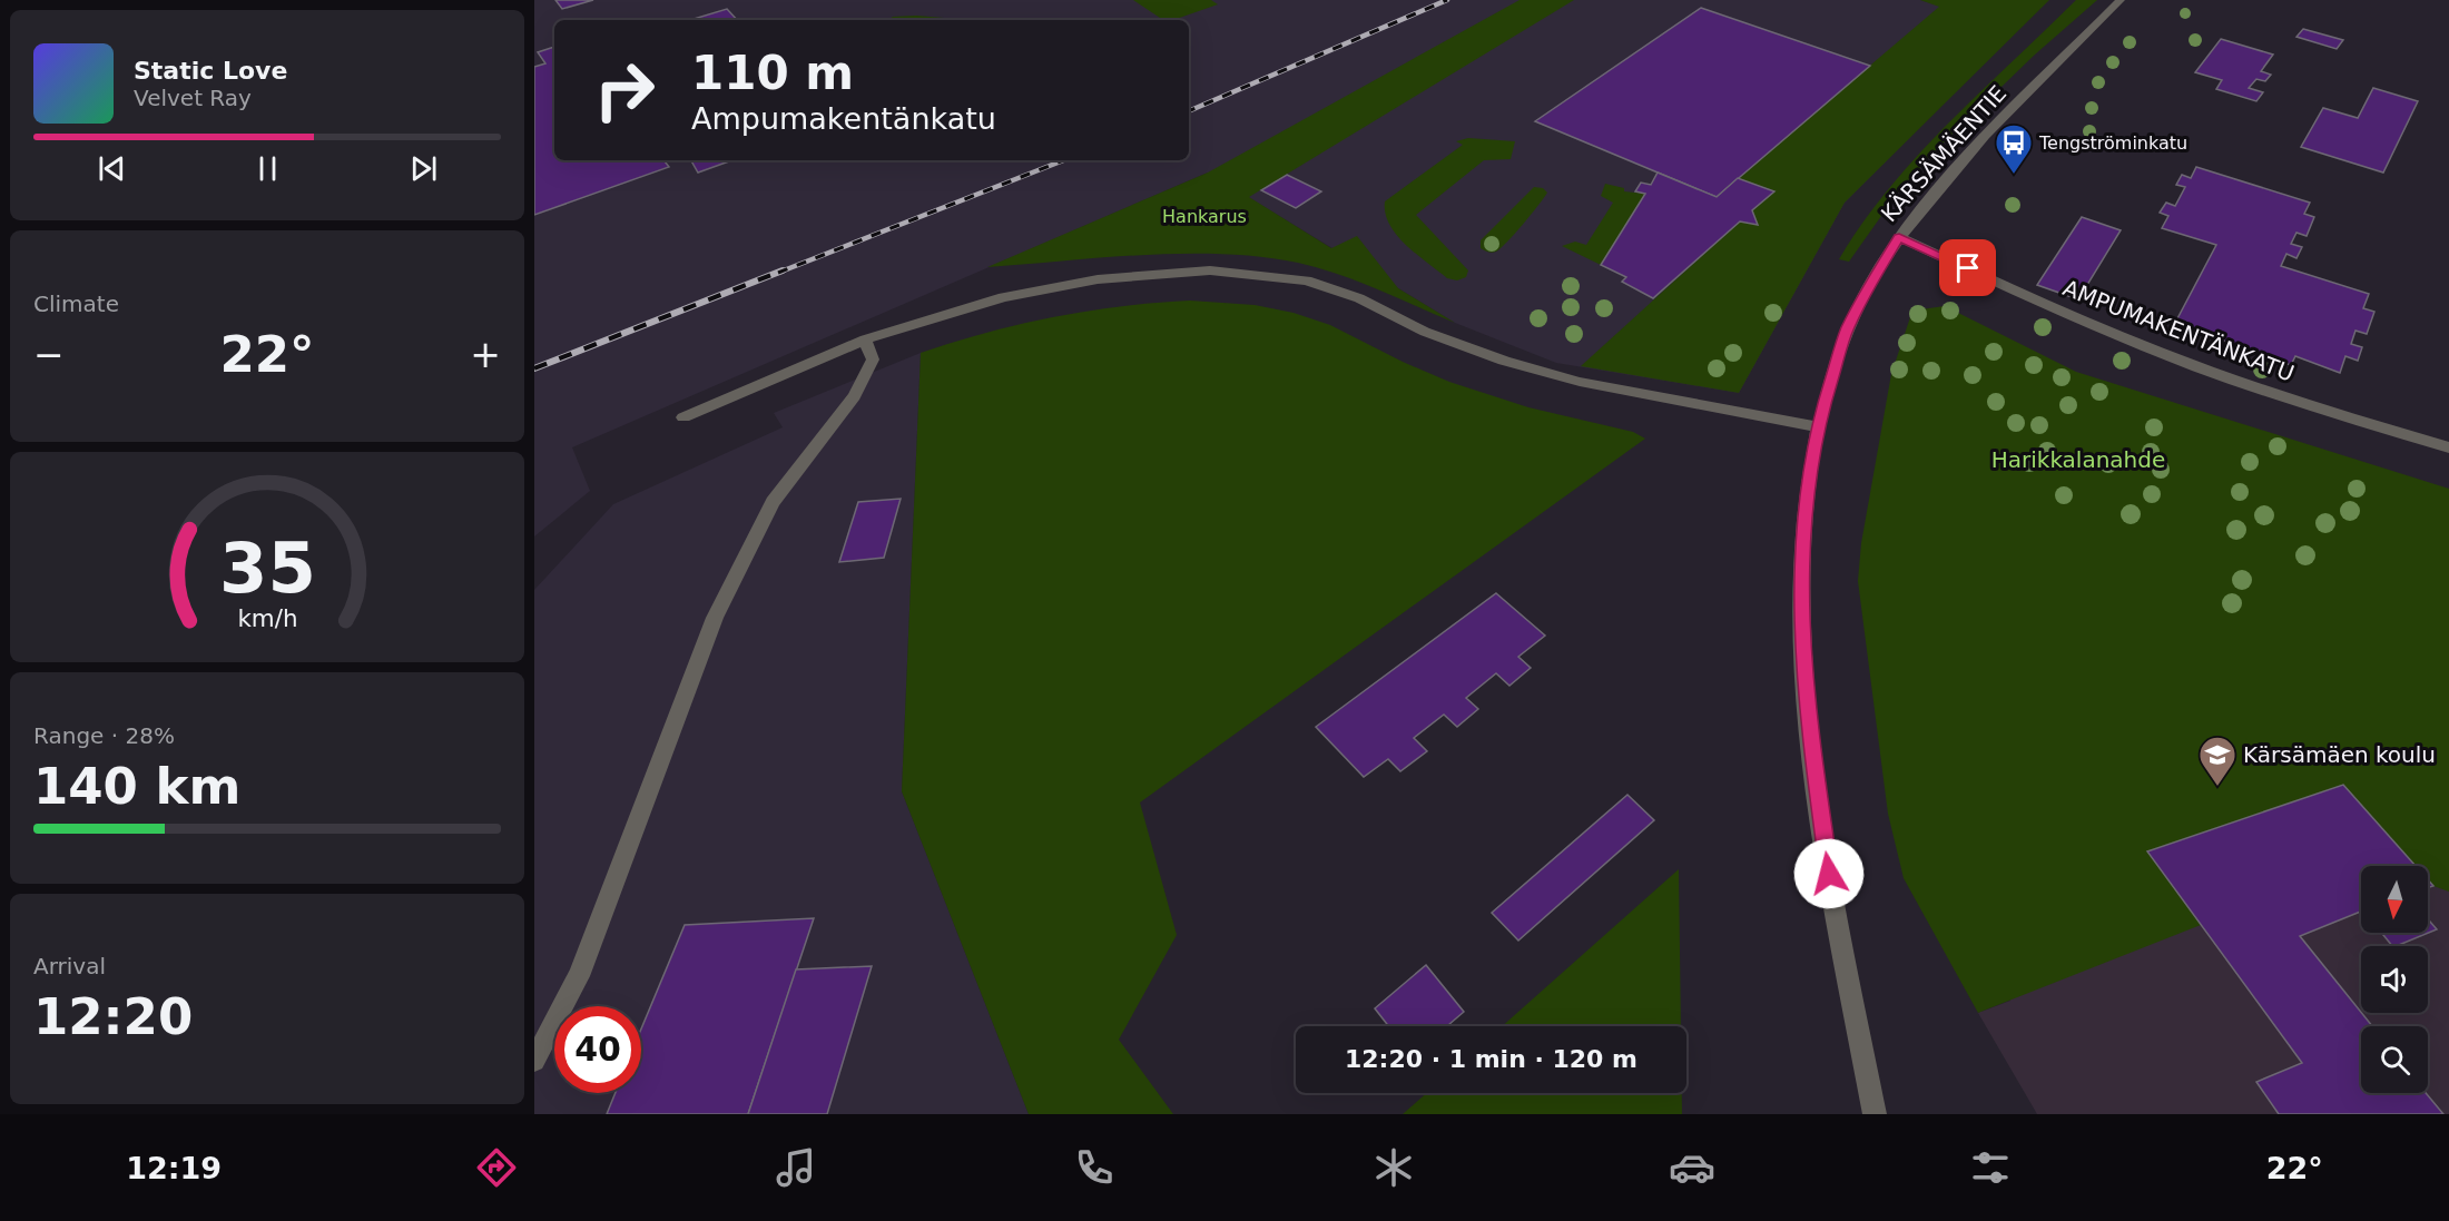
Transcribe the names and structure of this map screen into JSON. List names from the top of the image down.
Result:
{
  "streets": {
    "street": ["KÄRSÄMÄENTIE", "AMPUMAKENTÄNKATU"]
  },
  "crossings": [
    ["KÄRSÄMÄENTIE", "AMPUMAKENTÄNKATU"]
  ],
  "parks": ["Hankarus", "Harikkalanahde"],
  "places": {
    "bus stop": ["Tengströminkatu"],
    "school or university": ["Kärsämäen koulu"]
  },
  "north": "bottom",
  "page": {
    "turn": ["110 m", "Ampumakentänkatu"],
    "song": ["Static Love", "Velvet Ray"],
    "tile": [
      "Climate",
      ["Range · 28%", "140 km"],
      ["Arrival", "12:20"]
    ],
    "heat": ["−", "22°", "+"],
    "limit": "40",
    "trip": "12:20 · 1 min · 120 m",
    "tabs": ["12:19", "22°"],
    "gauge": ["35", "km/h"]
  }
}
